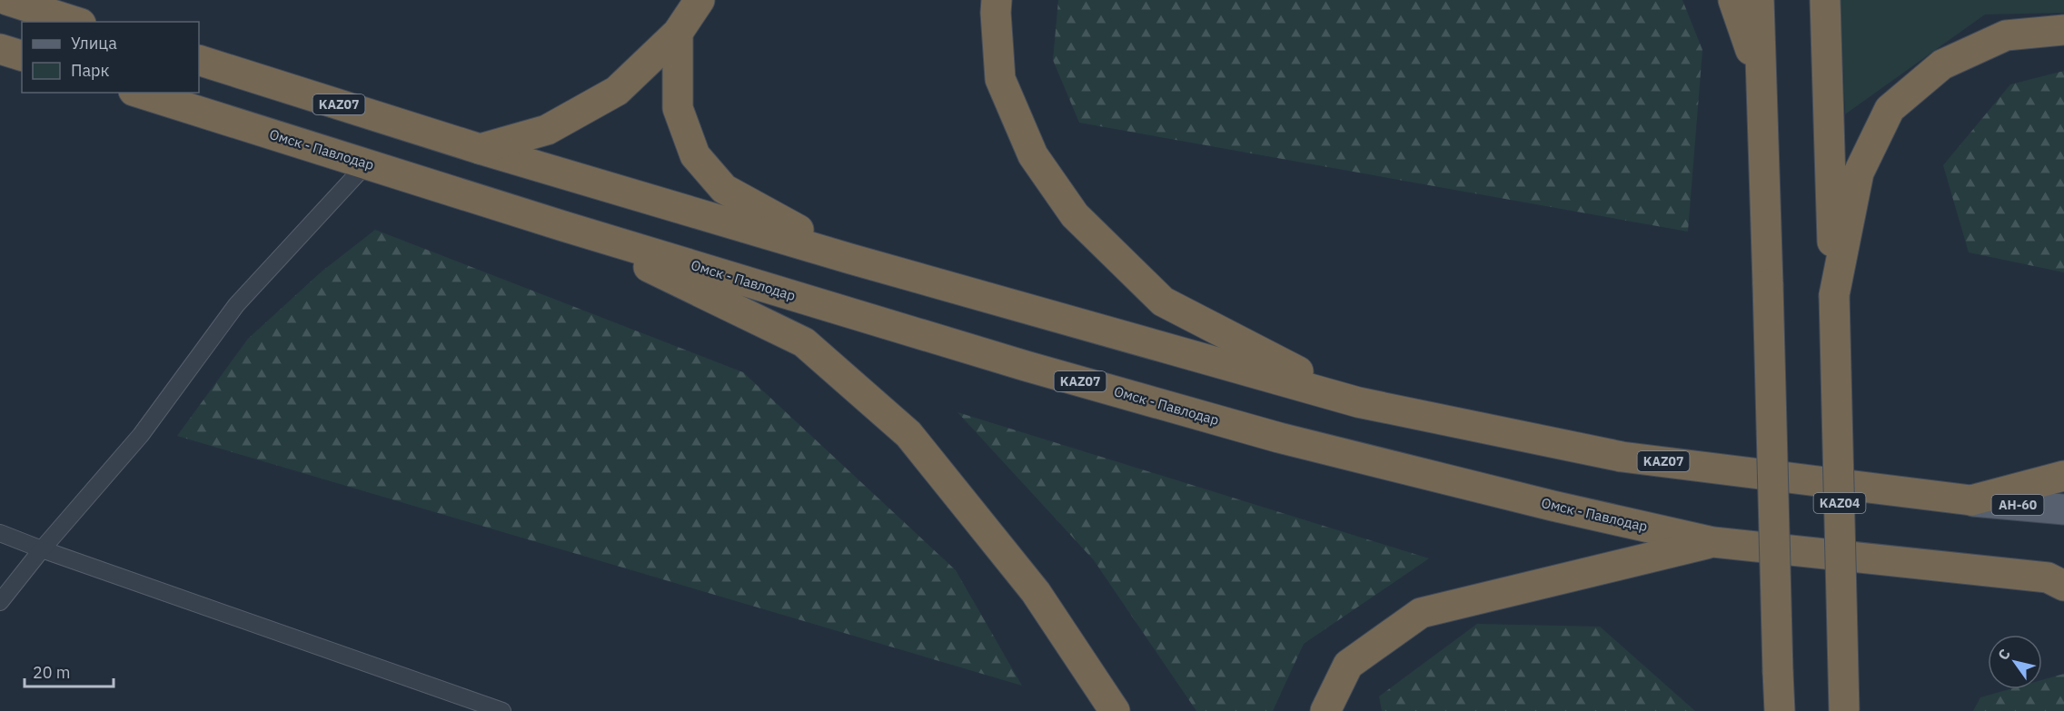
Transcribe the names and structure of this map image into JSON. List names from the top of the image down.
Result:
{
  "streets": {
    "highway": ["KAZ07", "Омск - Павлодар", "KАZ04"],
    "main road": ["АН-60"]
  },
  "crossings": [
    ["KAZ07", "АН-60"]
  ],
  "legend": ["Улица", "Парк"],
  "scale_bar": "20 m",
  "north": "top left"
}
